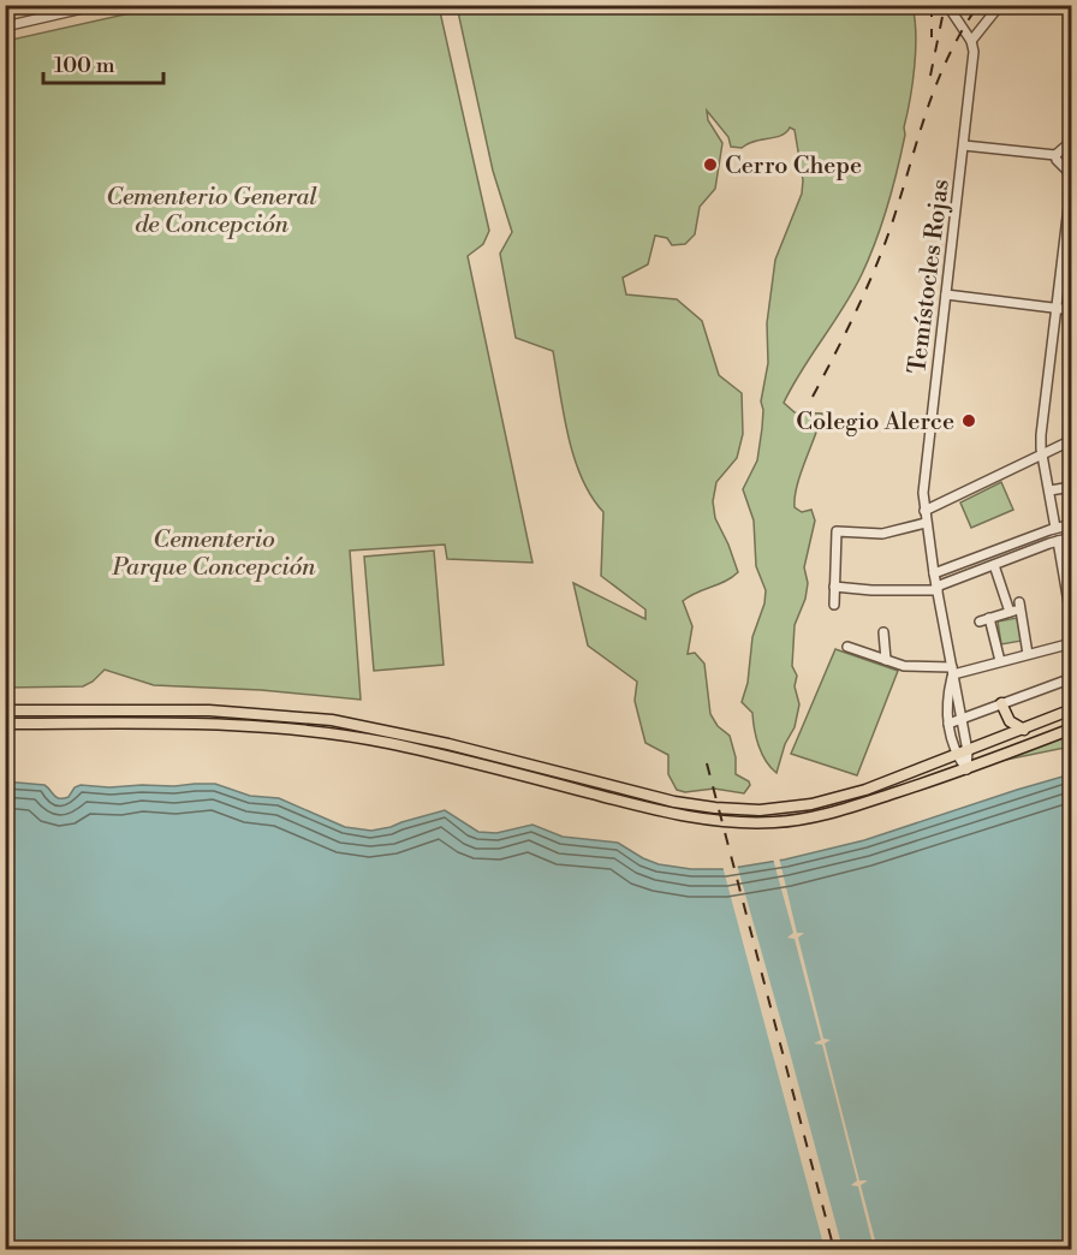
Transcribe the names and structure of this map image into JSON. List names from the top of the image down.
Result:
{
  "streets": {
    "street": ["Temístocles Rojas"]
  },
  "parks": ["Cementerio General de Concepción", "Cementerio Parque Concepción"],
  "places": ["Cerro Chepe", "Colegio Alerce"],
  "scale_bar": "100 m"
}
